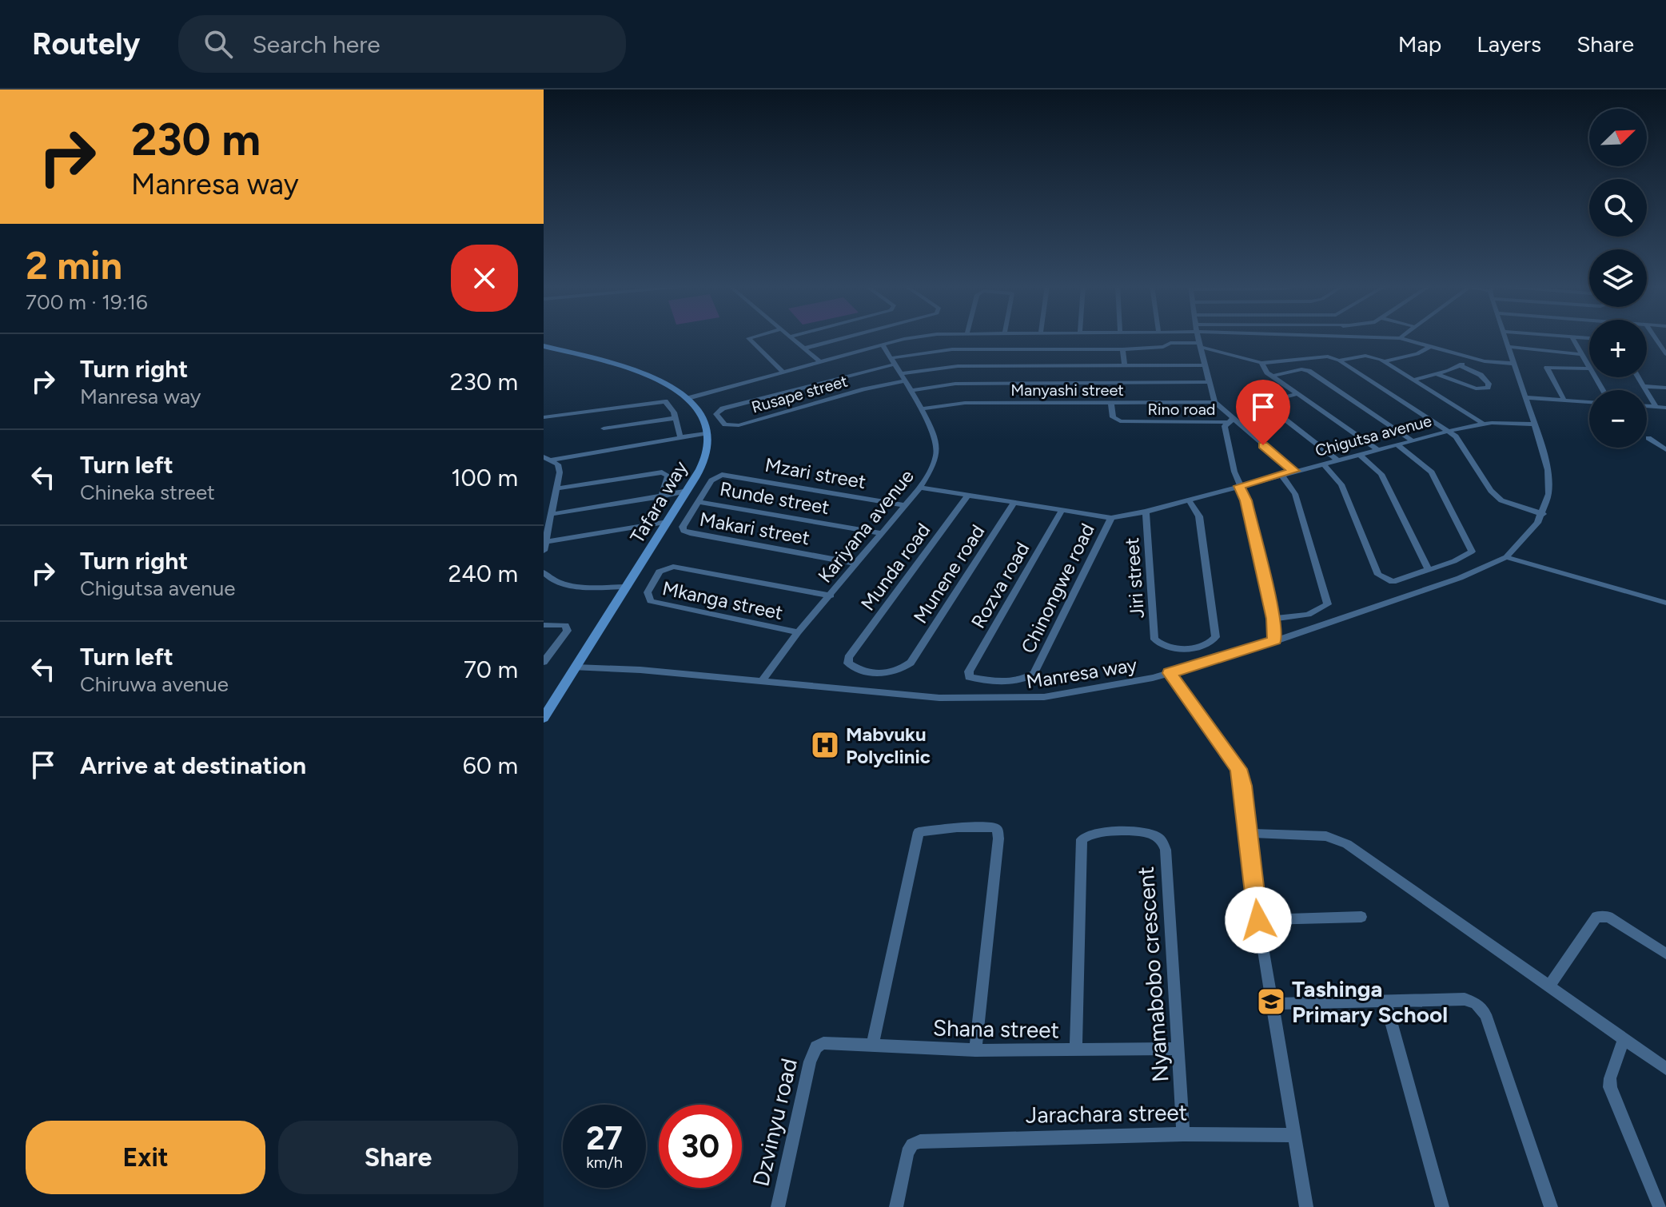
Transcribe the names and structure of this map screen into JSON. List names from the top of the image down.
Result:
{
  "streets": {
    "street": [
      "Manyashi street",
      "Rusape street",
      "Rino road",
      "Chigutsa avenue",
      "Mzari street",
      "Runde street",
      "Tafara way",
      "Kariyana avenue",
      "Makari street",
      "Munda road",
      "Munene road",
      "Jiri street",
      "Rozva road",
      "Chinongwe road",
      "Mkanga street",
      "Manresa way",
      "Nyamabobo crescent",
      "Shana street",
      "Jarachara street",
      "Dzvinyu road"
    ]
  },
  "crossings": [
    ["Manyashi street", "Rino road"],
    ["Manyashi street", "Kariyana avenue"],
    ["Rusape street", "Kariyana avenue"],
    ["Chigutsa avenue", "Kariyana avenue"],
    ["Chigutsa avenue", "Munda road"],
    ["Chigutsa avenue", "Munene road"],
    ["Chigutsa avenue", "Jiri street"],
    ["Chigutsa avenue", "Rozva road"],
    ["Chigutsa avenue", "Chinongwe road"],
    ["Mzari street", "Runde street"],
    ["Mzari street", "Kariyana avenue"],
    ["Mzari street", "Makari street"],
    ["Runde street", "Kariyana avenue"],
    ["Runde street", "Makari street"],
    ["Tafara way", "Manresa way"],
    ["Kariyana avenue", "Makari street"],
    ["Kariyana avenue", "Mkanga street"],
    ["Kariyana avenue", "Manresa way"],
    ["Munda road", "Munene road"],
    ["Rozva road", "Chinongwe road"],
    ["Nyamabobo crescent", "Shana street"],
    ["Nyamabobo crescent", "Jarachara street"],
    ["Shana street", "Dzvinyu road"]
  ],
  "places": {
    "hospital": ["Mabvuku Polyclinic"],
    "school or university": ["Tashinga Primary School"]
  },
  "north": "top right",
  "page": {
    "header": "Routely",
    "search": "Search here",
    "nav": ["Map", "Layers", "Share"],
    "turn": ["230 m", "Manresa way"],
    "map_buttons": ["+", "−"],
    "heading": ["2 min", "700 m · 19:16"],
    "list": [
      {
        "name": "Turn right",
        "note": "Manresa way",
        "value": "230 m"
      },
      {
        "name": "Turn left",
        "note": "Chineka street",
        "value": "100 m"
      },
      {
        "name": "Turn right",
        "note": "Chigutsa avenue",
        "value": "240 m"
      },
      {
        "name": "Turn left",
        "note": "Chiruwa avenue",
        "value": "70 m"
      },
      {
        "name": "Arrive at destination",
        "value": "60 m"
      }
    ],
    "speed": "27 km/h",
    "limit": "30",
    "buttons": ["Exit", "Share"]
  }
}
